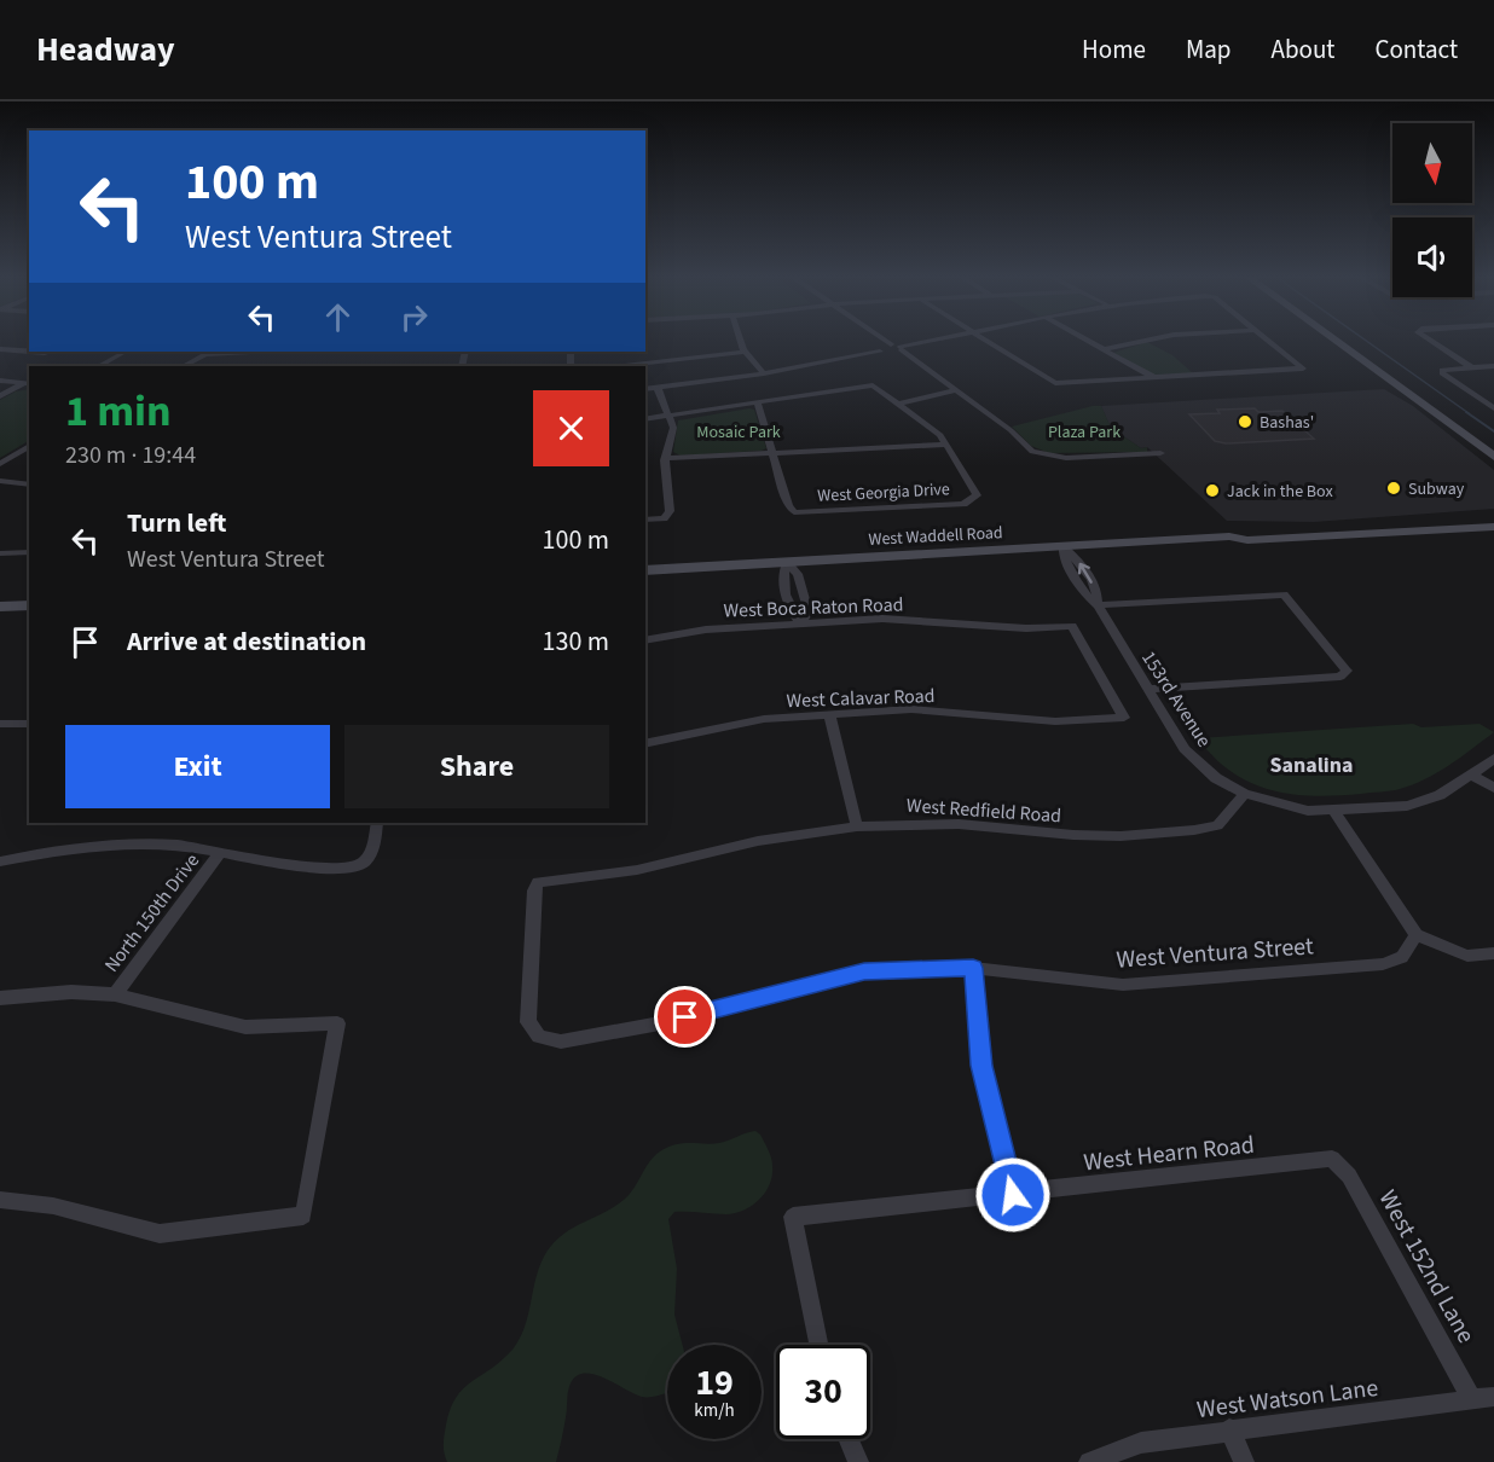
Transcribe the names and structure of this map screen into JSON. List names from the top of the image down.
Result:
{
  "streets": {
    "main road": ["West Waddell Road"],
    "street": [
      "West Georgia Drive",
      "West Boca Raton Road",
      "West Calavar Road",
      "153rd Avenue",
      "West Redfield Road",
      "North 150th Drive",
      "West Ventura Street",
      "West Hearn Road",
      "West 152nd Lane",
      "West Watson Lane"
    ]
  },
  "crossings": [
    ["West Waddell Road", "153rd Avenue"],
    ["West Boca Raton Road", "West Calavar Road"],
    ["153rd Avenue", "West Redfield Road"],
    ["West Redfield Road", "West Ventura Street"],
    ["West Hearn Road", "West 152nd Lane"],
    ["West 152nd Lane", "West Watson Lane"]
  ],
  "districts": ["Sanalina"],
  "parks": ["Mosaic Park", "Plaza Park"],
  "places": ["Bashas'", "Subway", "Jack in the Box"],
  "north": "bottom",
  "page": {
    "header": "Headway",
    "nav": [
      "Home",
      "Map",
      "About",
      "Contact"
    ],
    "turn": ["100 m", "West Ventura Street"],
    "heading": ["1 min", "230 m · 19:44"],
    "list": [
      {
        "name": "Turn left",
        "note": "West Ventura Street",
        "value": "100 m"
      },
      {
        "name": "Arrive at destination",
        "value": "130 m"
      }
    ],
    "buttons": ["Exit", "Share"],
    "speed": "19 km/h",
    "limit": "30"
  }
}
